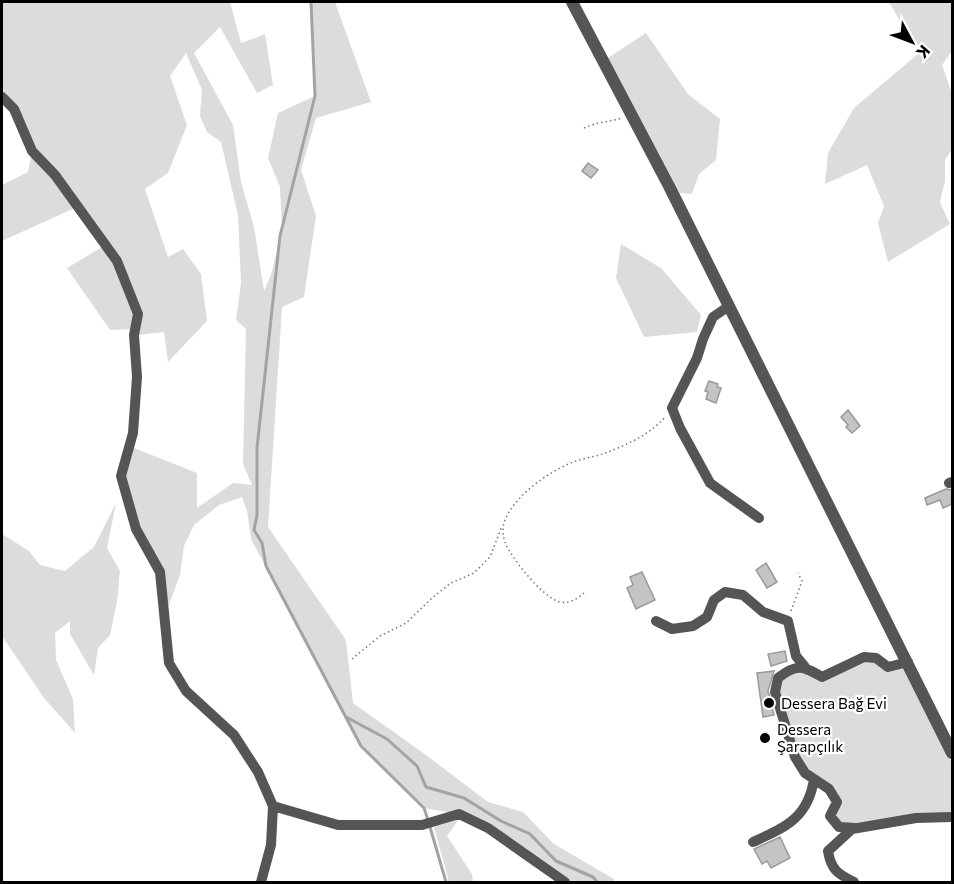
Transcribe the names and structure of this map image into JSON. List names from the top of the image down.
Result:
{
  "places": ["Dessera Bağ Evi", "Dessera Şarapçılık"],
  "north": "bottom right"
}
